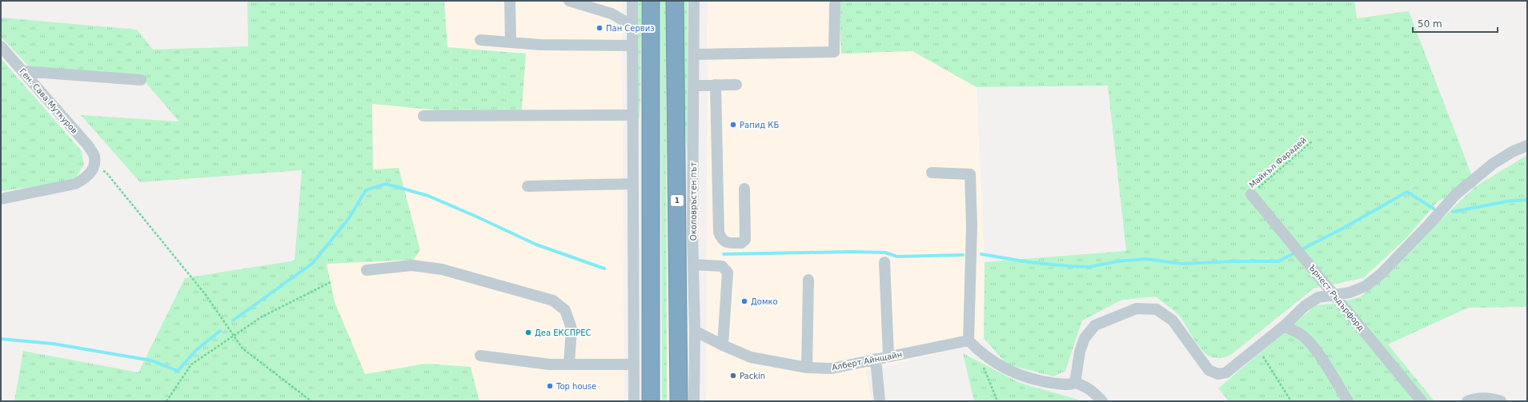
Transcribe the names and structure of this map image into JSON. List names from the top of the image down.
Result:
{
  "streets": {
    "highway": ["1", "Околовръстен път"],
    "street": ["Ген. Сава Муткуров", "Ърнест Ръдърфорд", "Алберт Айнщайн"],
    "path": ["Майкъл Фарадей"]
  },
  "crossings": [
    ["Майкъл Фарадей", "Ърнест Ръдърфорд"],
    ["Околовръстен път", "Алберт Айнщайн"]
  ],
  "places": [
    "Пан Сервиз",
    "Рапид КБ",
    "Домко",
    "Деа ЕКСПРЕС",
    "Packin",
    "Top house"
  ],
  "scale_bar": "50 m"
}
